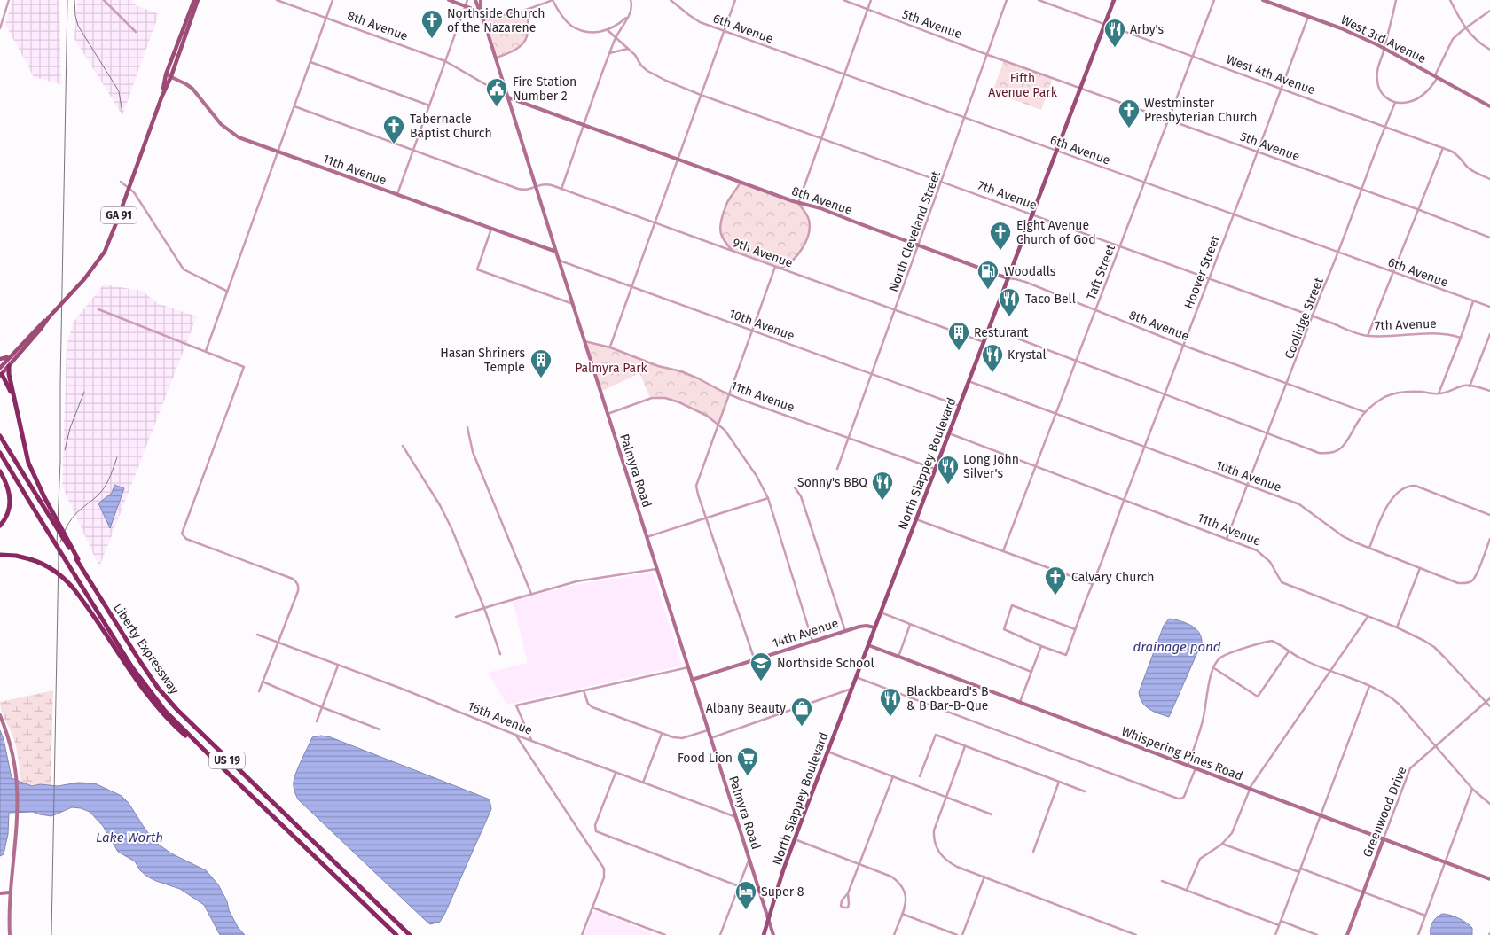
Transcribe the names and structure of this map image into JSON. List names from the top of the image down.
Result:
{
  "streets": {
    "highway": ["Liberty Expressway", "US 19"],
    "main road": ["GA 91", "North Slappey Boulevard"],
    "street": [
      "5th Avenue",
      "8th Avenue",
      "6th Avenue",
      "West 3rd Avenue",
      "West 4th Avenue",
      "11th Avenue",
      "7th Avenue",
      "North Cleveland Street",
      "9th Avenue",
      "Taft Street",
      "Hoover Street",
      "Coolidge Street",
      "10th Avenue",
      "Palmyra Road",
      "14th Avenue",
      "16th Avenue",
      "Whispering Pines Road",
      "Greenwood Drive"
    ]
  },
  "crossings": [
    ["5th Avenue", "North Cleveland Street"],
    ["5th Avenue", "Taft Street"],
    ["5th Avenue", "Hoover Street"],
    ["5th Avenue", "Coolidge Street"],
    ["5th Avenue", "North Slappey Boulevard"],
    ["8th Avenue", "North Cleveland Street"],
    ["8th Avenue", "9th Avenue"],
    ["8th Avenue", "Taft Street"],
    ["8th Avenue", "Hoover Street"],
    ["8th Avenue", "Coolidge Street"],
    ["8th Avenue", "North Slappey Boulevard"],
    ["8th Avenue", "Palmyra Road"],
    ["6th Avenue", "North Cleveland Street"],
    ["6th Avenue", "Taft Street"],
    ["6th Avenue", "Hoover Street"],
    ["6th Avenue", "Coolidge Street"],
    ["6th Avenue", "North Slappey Boulevard"],
    ["West 3rd Avenue", "Hoover Street"],
    ["West 4th Avenue", "Taft Street"],
    ["West 4th Avenue", "Hoover Street"],
    ["West 4th Avenue", "Coolidge Street"],
    ["West 4th Avenue", "North Slappey Boulevard"],
    ["11th Avenue", "GA 91"],
    ["11th Avenue", "North Cleveland Street"],
    ["11th Avenue", "Taft Street"],
    ["11th Avenue", "Hoover Street"],
    ["11th Avenue", "Coolidge Street"],
    ["11th Avenue", "North Slappey Boulevard"],
    ["11th Avenue", "Palmyra Road"],
    ["11th Avenue", "Greenwood Drive"],
    ["7th Avenue", "North Cleveland Street"],
    ["7th Avenue", "Taft Street"],
    ["7th Avenue", "Hoover Street"],
    ["7th Avenue", "Coolidge Street"],
    ["7th Avenue", "North Slappey Boulevard"],
    ["North Cleveland Street", "9th Avenue"],
    ["North Cleveland Street", "10th Avenue"],
    ["9th Avenue", "North Slappey Boulevard"],
    ["9th Avenue", "Palmyra Road"],
    ["Taft Street", "10th Avenue"],
    ["Hoover Street", "10th Avenue"],
    ["Coolidge Street", "10th Avenue"],
    ["10th Avenue", "North Slappey Boulevard"],
    ["10th Avenue", "Palmyra Road"],
    ["North Slappey Boulevard", "Palmyra Road"],
    ["North Slappey Boulevard", "14th Avenue"],
    ["North Slappey Boulevard", "Whispering Pines Road"],
    ["Palmyra Road", "14th Avenue"],
    ["Palmyra Road", "16th Avenue"],
    ["Whispering Pines Road", "Greenwood Drive"]
  ],
  "water": ["drainage pond", "Lake Worth"],
  "parks": ["Fifth Avenue Park", "Palmyra Park"],
  "places": {
    "church": [
      "Northside Church of the Nazarene",
      "Westminster Presbyterian Church",
      "Tabernacle Baptist Church",
      "Eight Avenue Church of God",
      "Calvary Church"
    ],
    "restaurant": [
      "Arby's",
      "Taco Bell",
      "Krystal",
      "Long John Silver's",
      "Sonny's BBQ",
      "Blackbeard's B & B Bar-B-Que"
    ],
    "public building": ["Fire Station Number 2"],
    "fuel station": ["Woodalls"],
    "building": ["Resturant", "Hasan Shriners Temple"],
    "school or university": ["Northside School"],
    "shop": ["Albany Beauty"],
    "supermarket": ["Food Lion"],
    "hotel": ["Super 8"]
  }
}
